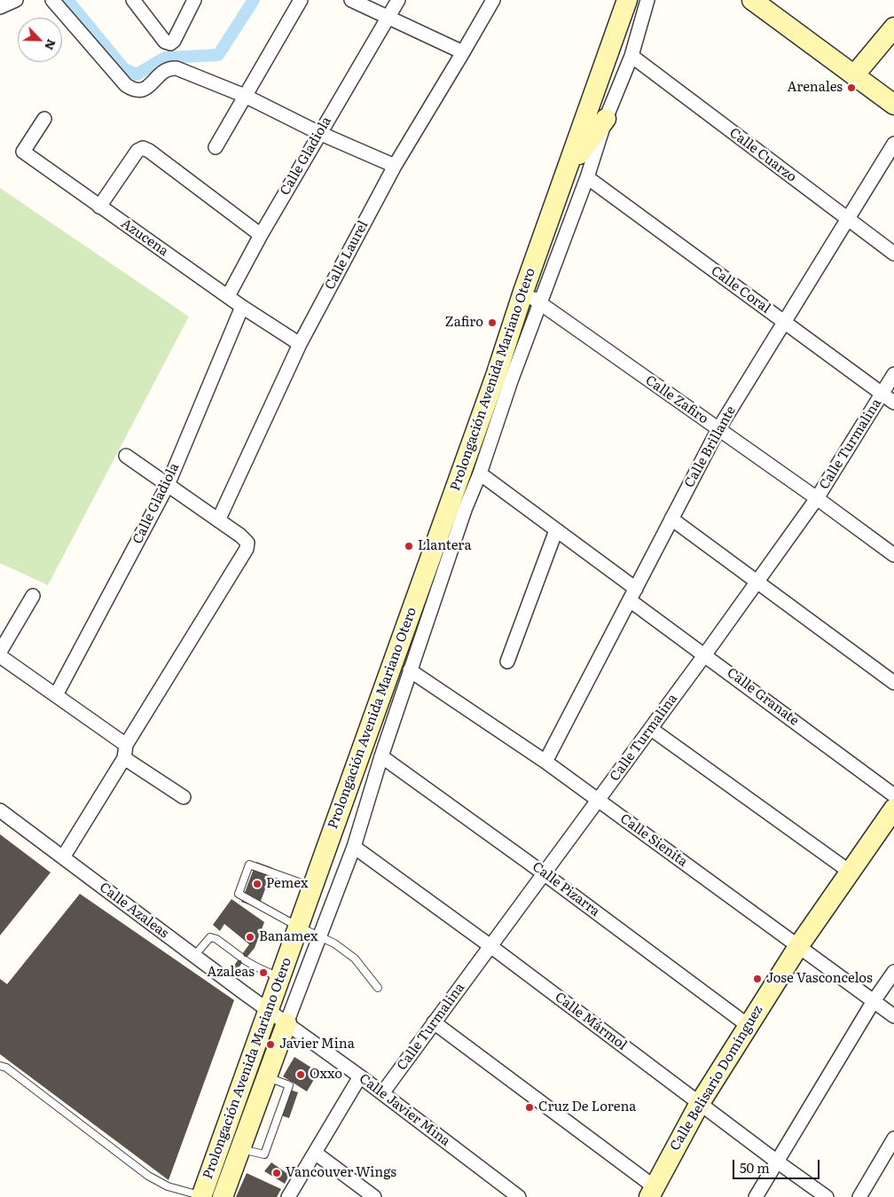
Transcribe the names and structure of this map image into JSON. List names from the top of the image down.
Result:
{
  "streets": {
    "main road": ["Prolongación Avenida Mariano Otero", "Calle Belisario Domínguez"],
    "street": [
      "Calle Cuarzo",
      "Calle Gladiola",
      "Azucena",
      "Calle Laurel",
      "Calle Coral",
      "Calle Zafiro",
      "Calle Turmalina",
      "Calle Brillante",
      "Calle Granate",
      "Calle Sienita",
      "Calle Pizarra",
      "Calle Azaleas",
      "Calle Mármol",
      "Calle Javier Mina"
    ]
  },
  "crossings": [
    ["Calle Cuarzo", "Calle Brillante"],
    ["Calle Gladiola", "Azucena"],
    ["Azucena", "Calle Laurel"],
    ["Calle Coral", "Prolongación Avenida Mariano Otero"],
    ["Calle Coral", "Calle Turmalina"],
    ["Calle Coral", "Calle Brillante"],
    ["Prolongación Avenida Mariano Otero", "Calle Zafiro"],
    ["Prolongación Avenida Mariano Otero", "Calle Granate"],
    ["Prolongación Avenida Mariano Otero", "Calle Sienita"],
    ["Prolongación Avenida Mariano Otero", "Calle Pizarra"],
    ["Prolongación Avenida Mariano Otero", "Calle Azaleas"],
    ["Prolongación Avenida Mariano Otero", "Calle Mármol"],
    ["Prolongación Avenida Mariano Otero", "Calle Javier Mina"],
    ["Calle Zafiro", "Calle Turmalina"],
    ["Calle Zafiro", "Calle Brillante"],
    ["Calle Turmalina", "Calle Granate"],
    ["Calle Turmalina", "Calle Sienita"],
    ["Calle Turmalina", "Calle Pizarra"],
    ["Calle Turmalina", "Calle Mármol"],
    ["Calle Turmalina", "Calle Javier Mina"],
    ["Calle Brillante", "Calle Granate"],
    ["Calle Brillante", "Calle Sienita"],
    ["Calle Sienita", "Calle Belisario Domínguez"],
    ["Calle Pizarra", "Calle Belisario Domínguez"],
    ["Calle Azaleas", "Calle Javier Mina"],
    ["Calle Mármol", "Calle Belisario Domínguez"]
  ],
  "places": [
    "Arenales",
    "Zafiro",
    "Llantera",
    "Pemex",
    "Banamex",
    "Azaleas",
    "Jose Vasconcelos",
    "Javier Mina",
    "Oxxo",
    "Cruz De Lorena",
    "Vancouver Wings"
  ],
  "scale_bar": "50 m",
  "north": "bottom right"
}
